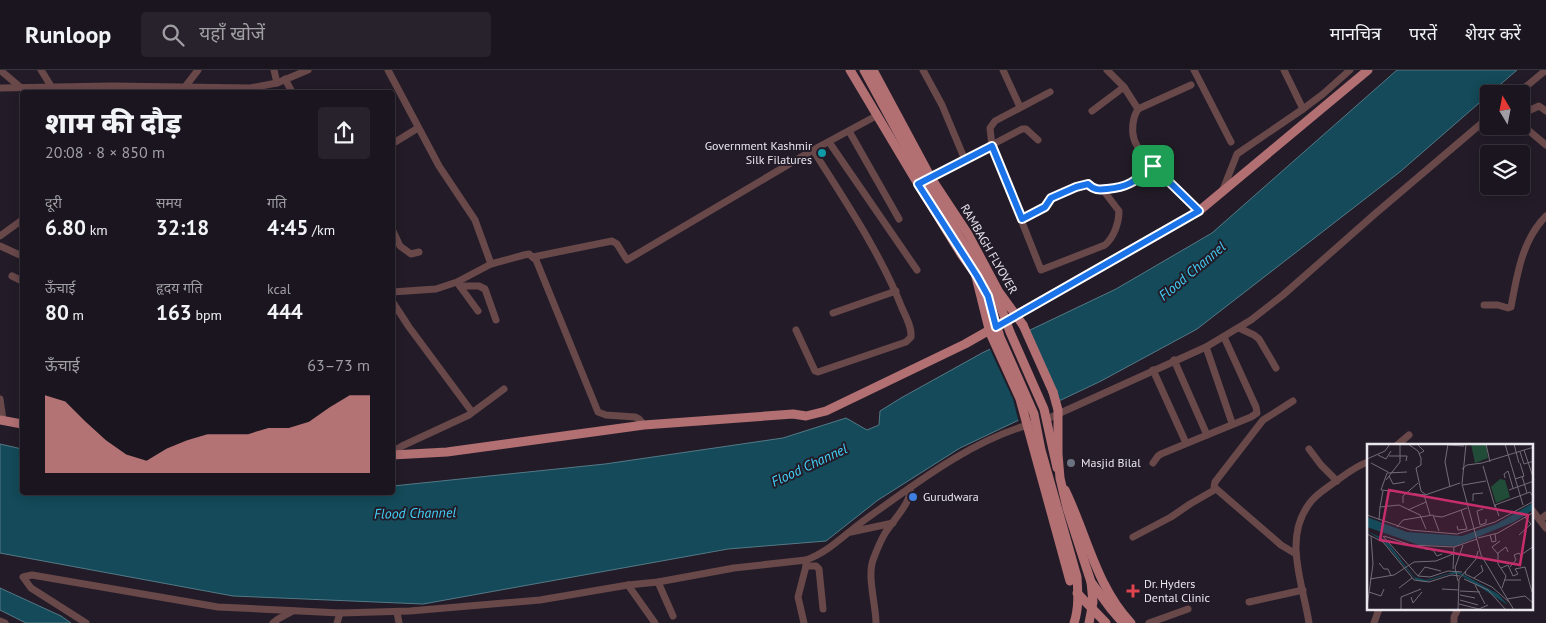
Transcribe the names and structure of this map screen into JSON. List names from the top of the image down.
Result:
{
  "streets": {
    "main road": ["RAMBAGH FLYOVER"]
  },
  "water": ["Flood Channel"],
  "places": {
    "other": ["Government Kashmir Silk Filatures", "Masjid Bilal", "Gurudwara"],
    "health": ["Dr. Hyders Dental Clinic"]
  },
  "north": "top",
  "page": {
    "header": "Runloop",
    "search": "यहाँ खोजें",
    "nav": ["मानचित्र", "परतें", "शेयर करें"],
    "heading": ["शाम की दौड़", "20:08 · 8 × 850 m"],
    "stats": [
      ["दूरी", "6.80 km"],
      ["समय", "32:18"],
      ["गति", "4:45 /km"],
      ["ऊँचाई", "80 m"],
      ["हृदय गति", "163 bpm"],
      ["kcal", "444"]
    ],
    "chart": ["ऊँचाई", "63–73 m"]
  }
}
